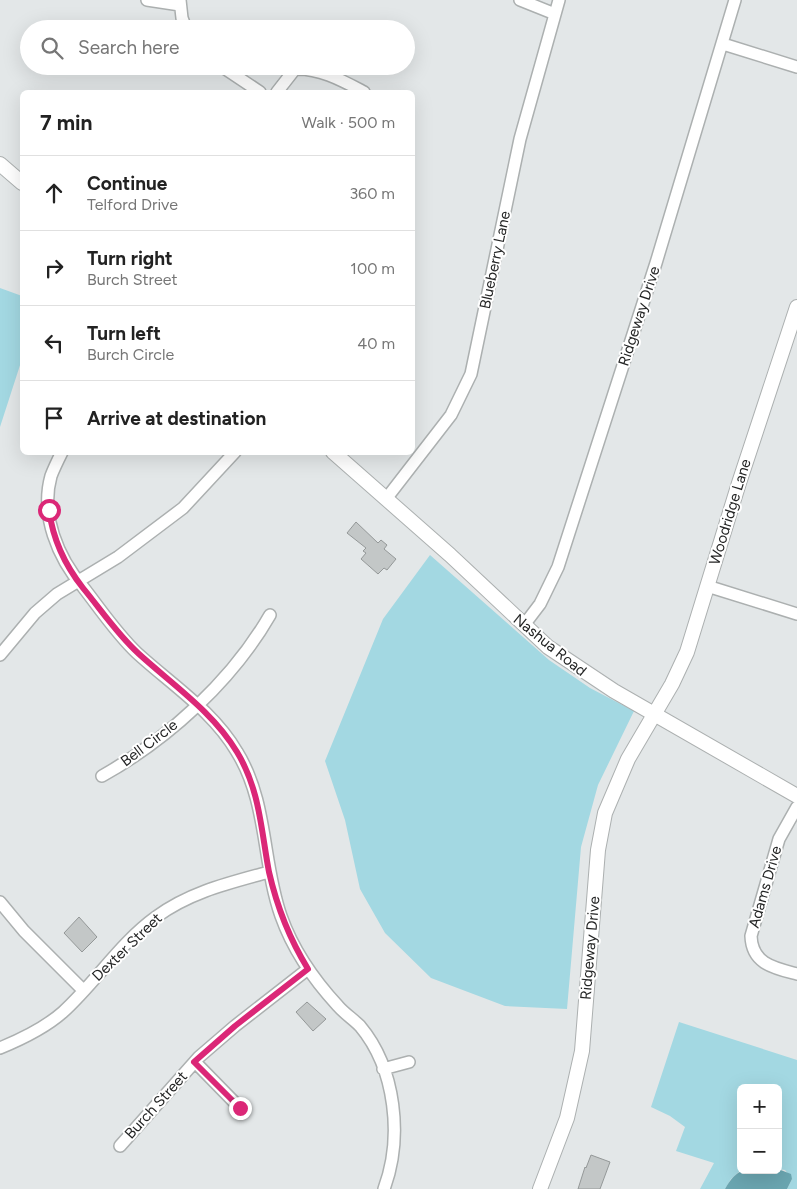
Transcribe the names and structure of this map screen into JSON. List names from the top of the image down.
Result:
{
  "streets": {
    "street": [
      "Blueberry Lane",
      "Ridgeway Drive",
      "Woodridge Lane",
      "Nashua Road",
      "Bell Circle",
      "Adams Drive",
      "Dexter Street",
      "Burch Street"
    ]
  },
  "crossings": [
    ["Blueberry Lane", "Nashua Road"],
    ["Ridgeway Drive", "Woodridge Lane"],
    ["Ridgeway Drive", "Nashua Road"],
    ["Woodridge Lane", "Nashua Road"]
  ],
  "page": {
    "search": "Search here",
    "heading": ["7 min", "Walk · 500 m"],
    "list": [
      ["Continue", "Telford Drive", "360 m"],
      ["Turn right", "Burch Street", "100 m"],
      ["Turn left", "Burch Circle", "40 m"],
      "Arrive at destination"
    ],
    "map_buttons": ["+", "−"]
  }
}
